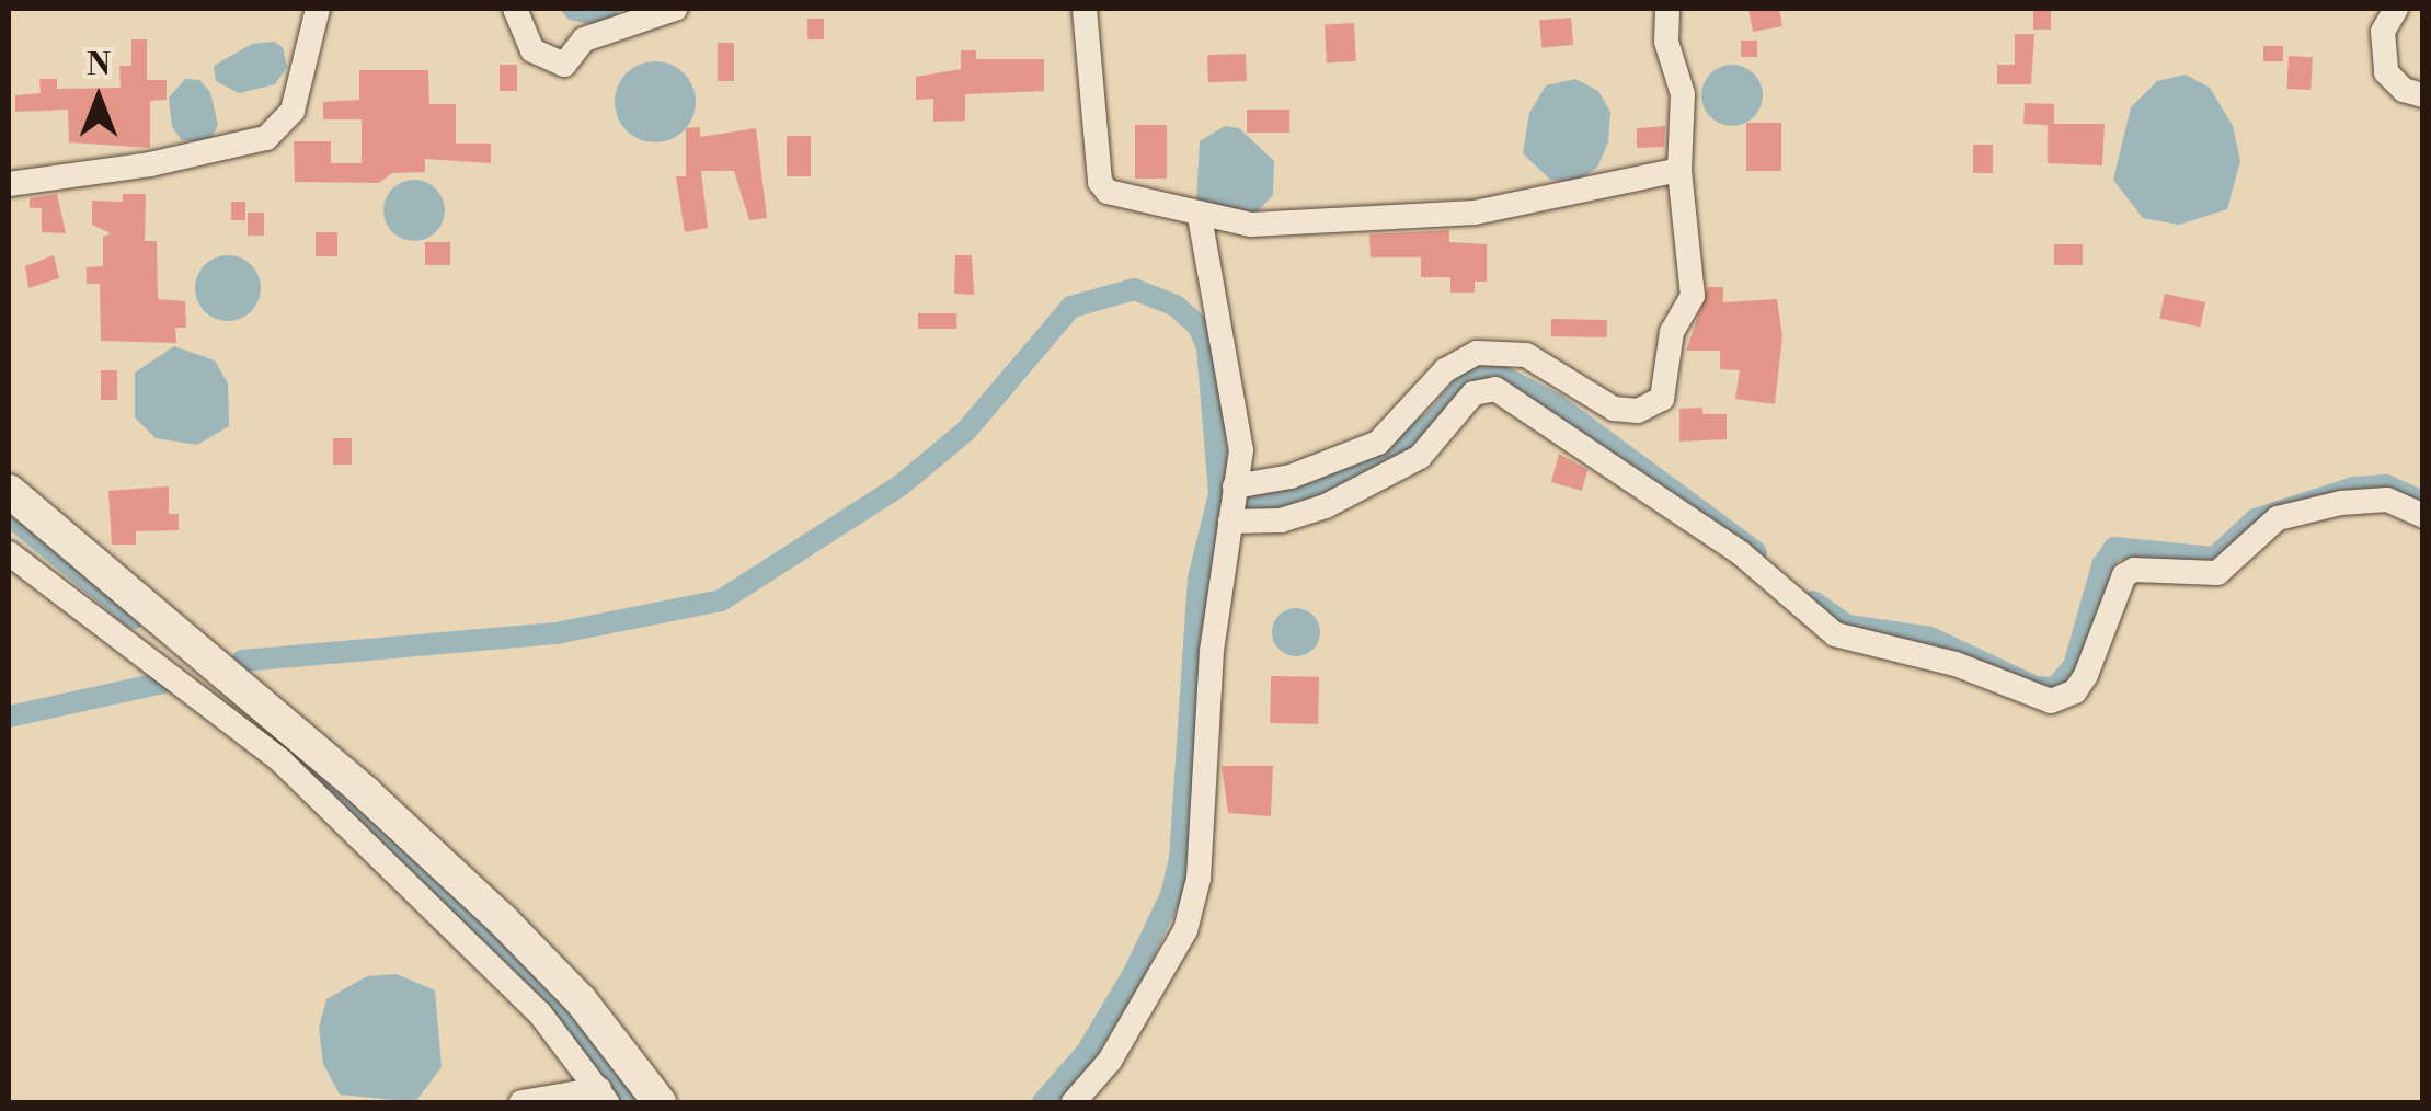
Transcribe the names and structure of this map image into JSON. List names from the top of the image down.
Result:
{
  "north": "top"
}
